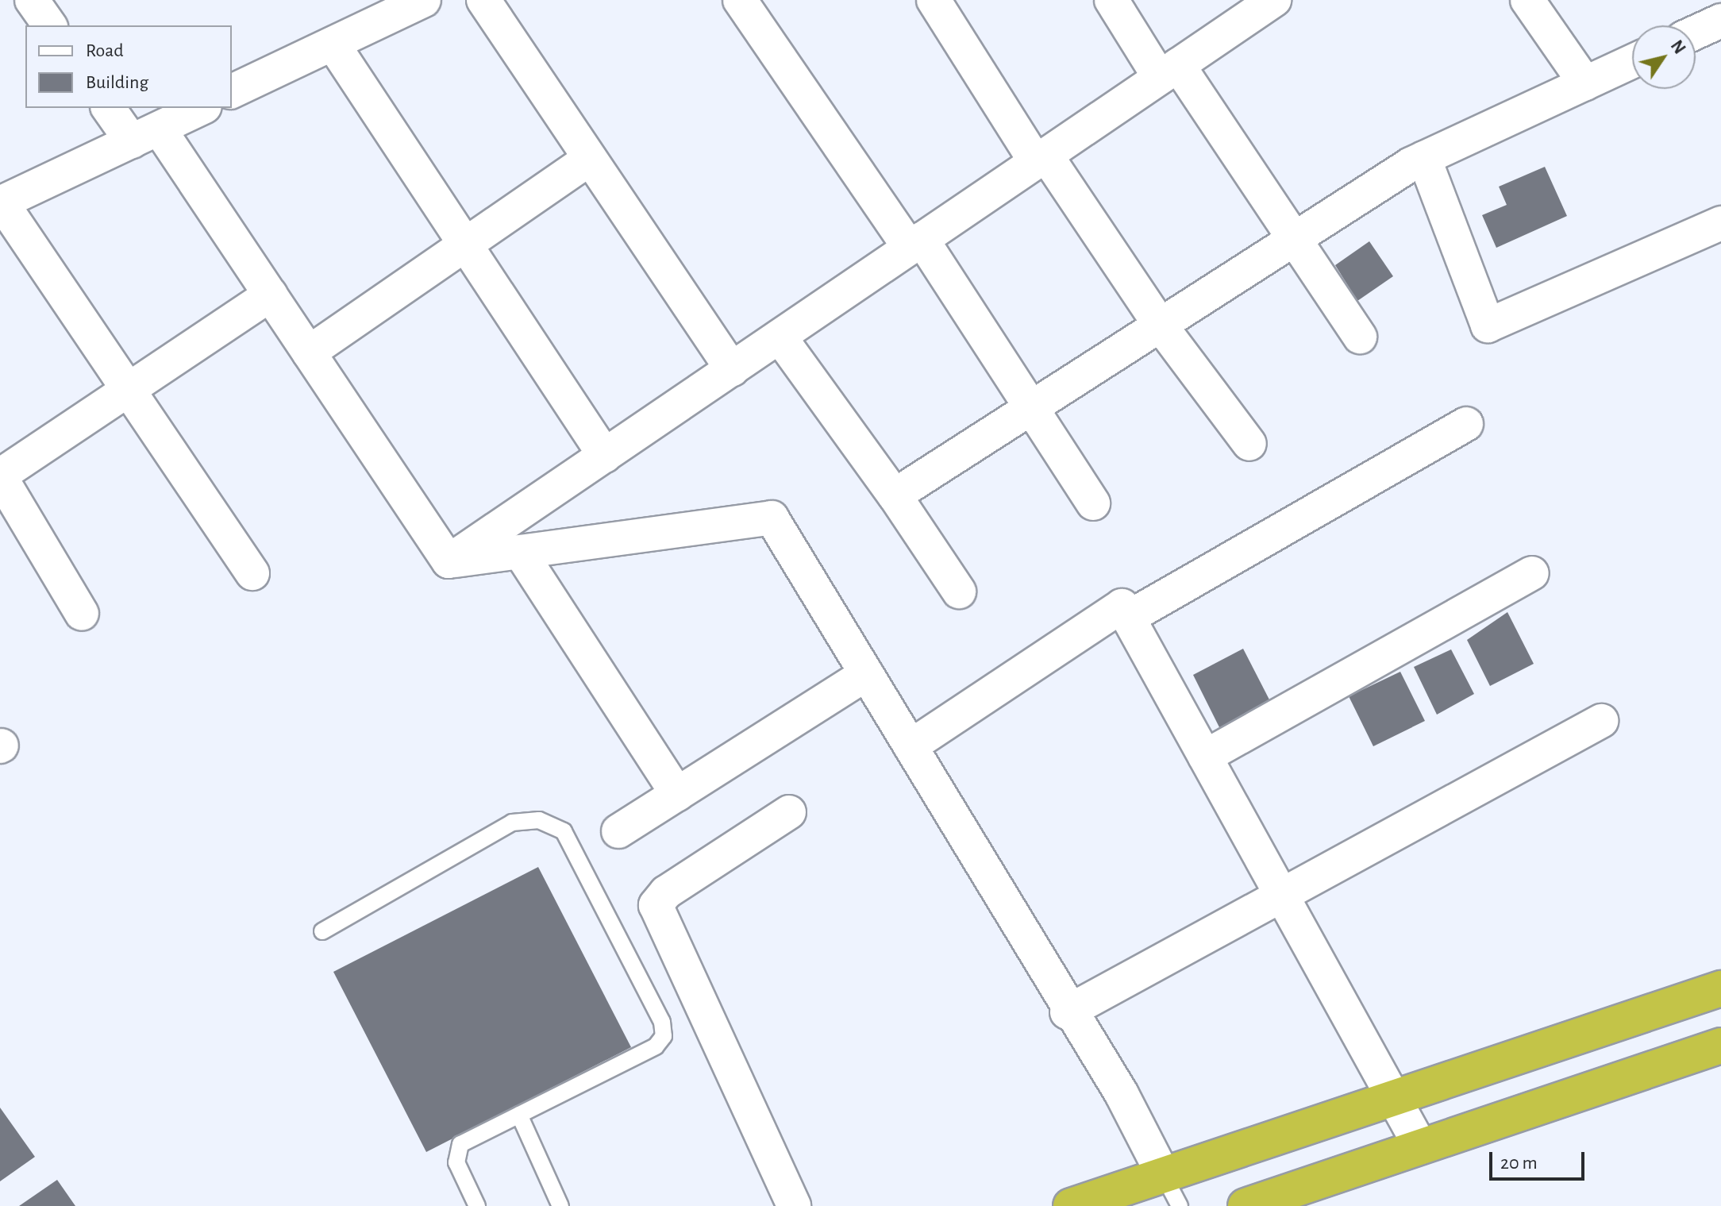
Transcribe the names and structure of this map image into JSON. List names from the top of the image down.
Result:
{
  "legend": ["Road", "Building"],
  "scale_bar": "20 m",
  "north": "top right"
}
